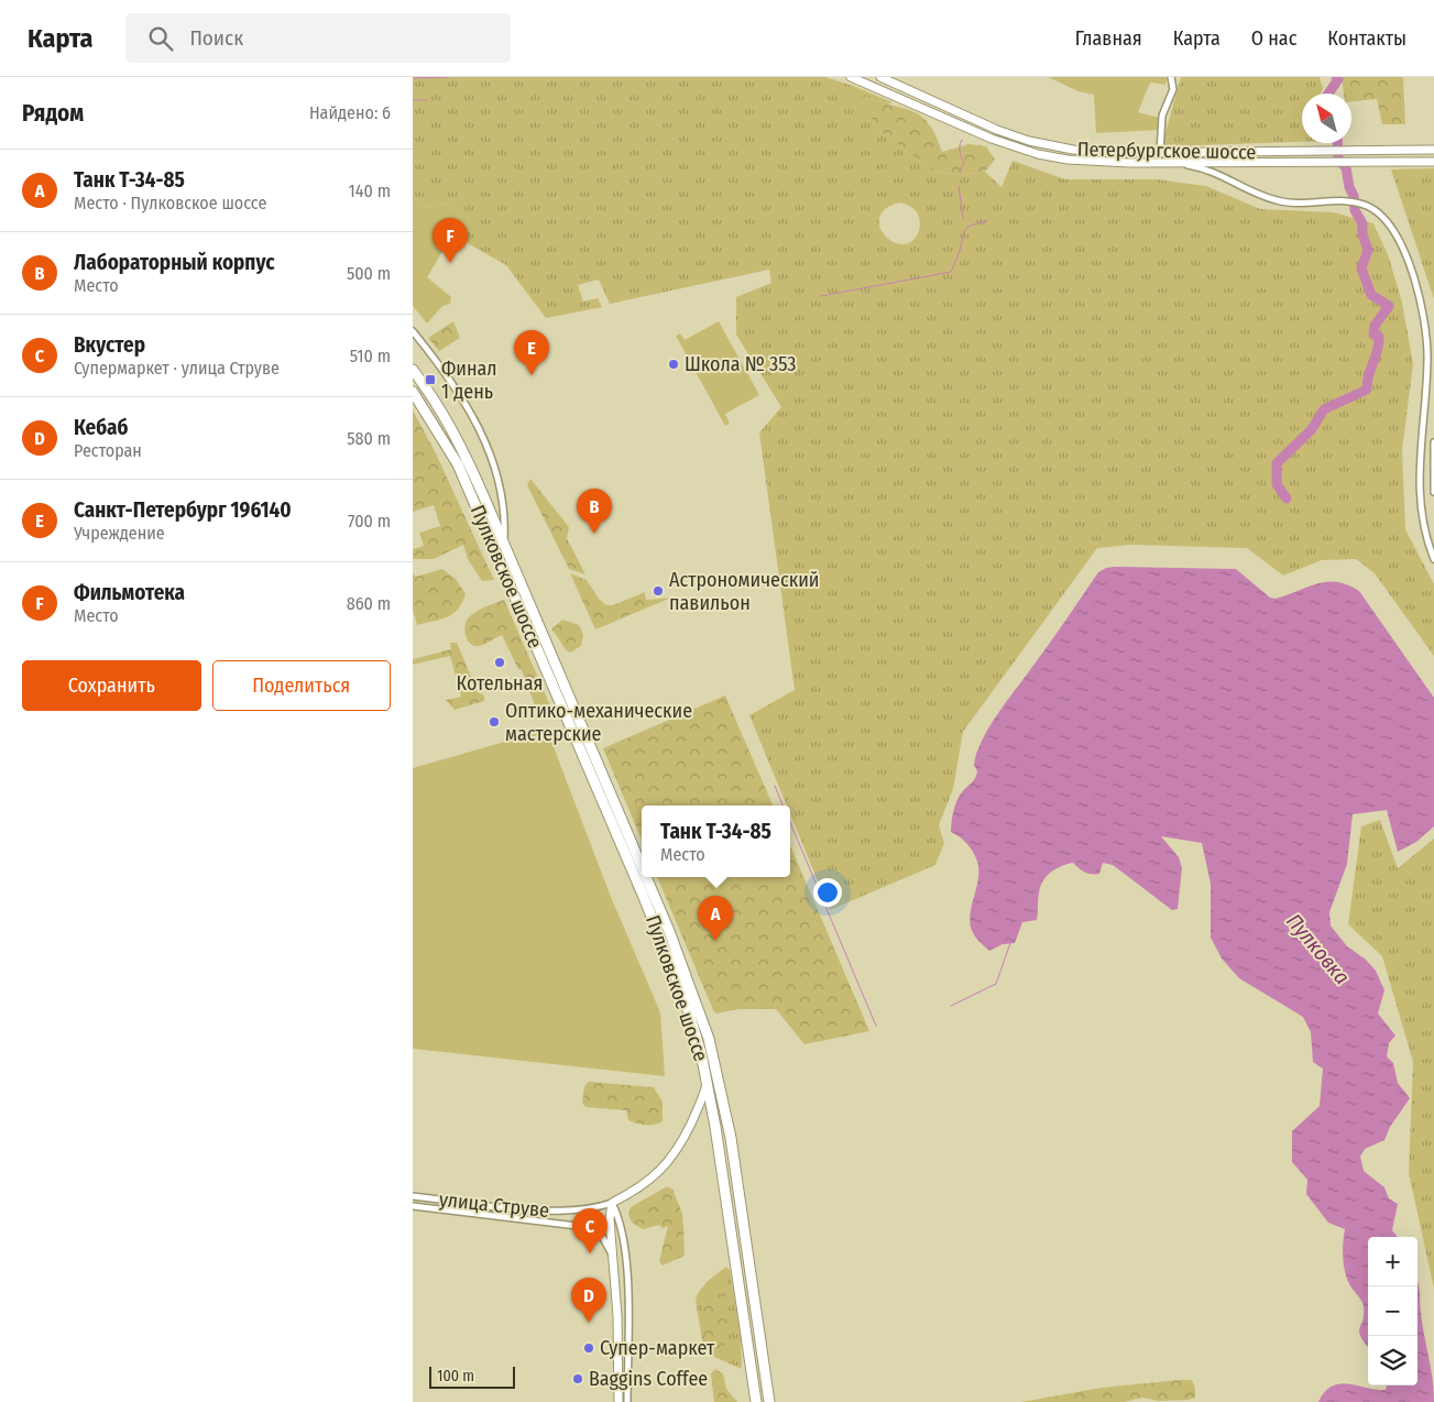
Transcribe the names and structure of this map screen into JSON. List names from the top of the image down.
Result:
{
  "streets": {
    "highway": ["Пулковское шоссе"],
    "main road": ["Петербургское шоссе", "улица Струве"]
  },
  "crossings": [
    ["Пулковское шоссе", "улица Струве"]
  ],
  "water": ["Пулковка"],
  "places": {
    "other": [
      "Школа № 353",
      "Астрономический павильон",
      "Котельная",
      "Оптико-механические мастерские",
      "Супер-маркет",
      "Baggins Coffee"
    ],
    "transit": ["Финал 1 день"]
  },
  "scale_bar": "100 m",
  "north": "top left",
  "page": {
    "header": "Карта",
    "search": "Поиск",
    "nav": [
      "Главная",
      "Карта",
      "О нас",
      "Контакты"
    ],
    "heading": ["Рядом", "Найдено: 6"],
    "list": [
      {
        "mark": "A",
        "name": "Танк Т-34-85",
        "note": "Место · Пулковское шоссе",
        "value": "140 m"
      },
      {
        "mark": "B",
        "name": "Лабораторный корпус",
        "note": "Место",
        "value": "500 m"
      },
      {
        "mark": "C",
        "name": "Вкустер",
        "note": "Супермаркет · улица Струве",
        "value": "510 m"
      },
      {
        "mark": "D",
        "name": "Кебаб",
        "note": "Ресторан",
        "value": "580 m"
      },
      {
        "mark": "E",
        "name": "Санкт-Петербург 196140",
        "note": "Учреждение",
        "value": "700 m"
      },
      {
        "mark": "F",
        "name": "Фильмотека",
        "note": "Место",
        "value": "860 m"
      }
    ],
    "pins": [
      "F",
      "E",
      "B",
      "A",
      "C",
      "D"
    ],
    "buttons": ["Сохранить", "Поделиться"],
    "popup": ["Танк Т-34-85", "Место"],
    "map_buttons": ["+", "−"],
    "scale": "100 m"
  }
}
